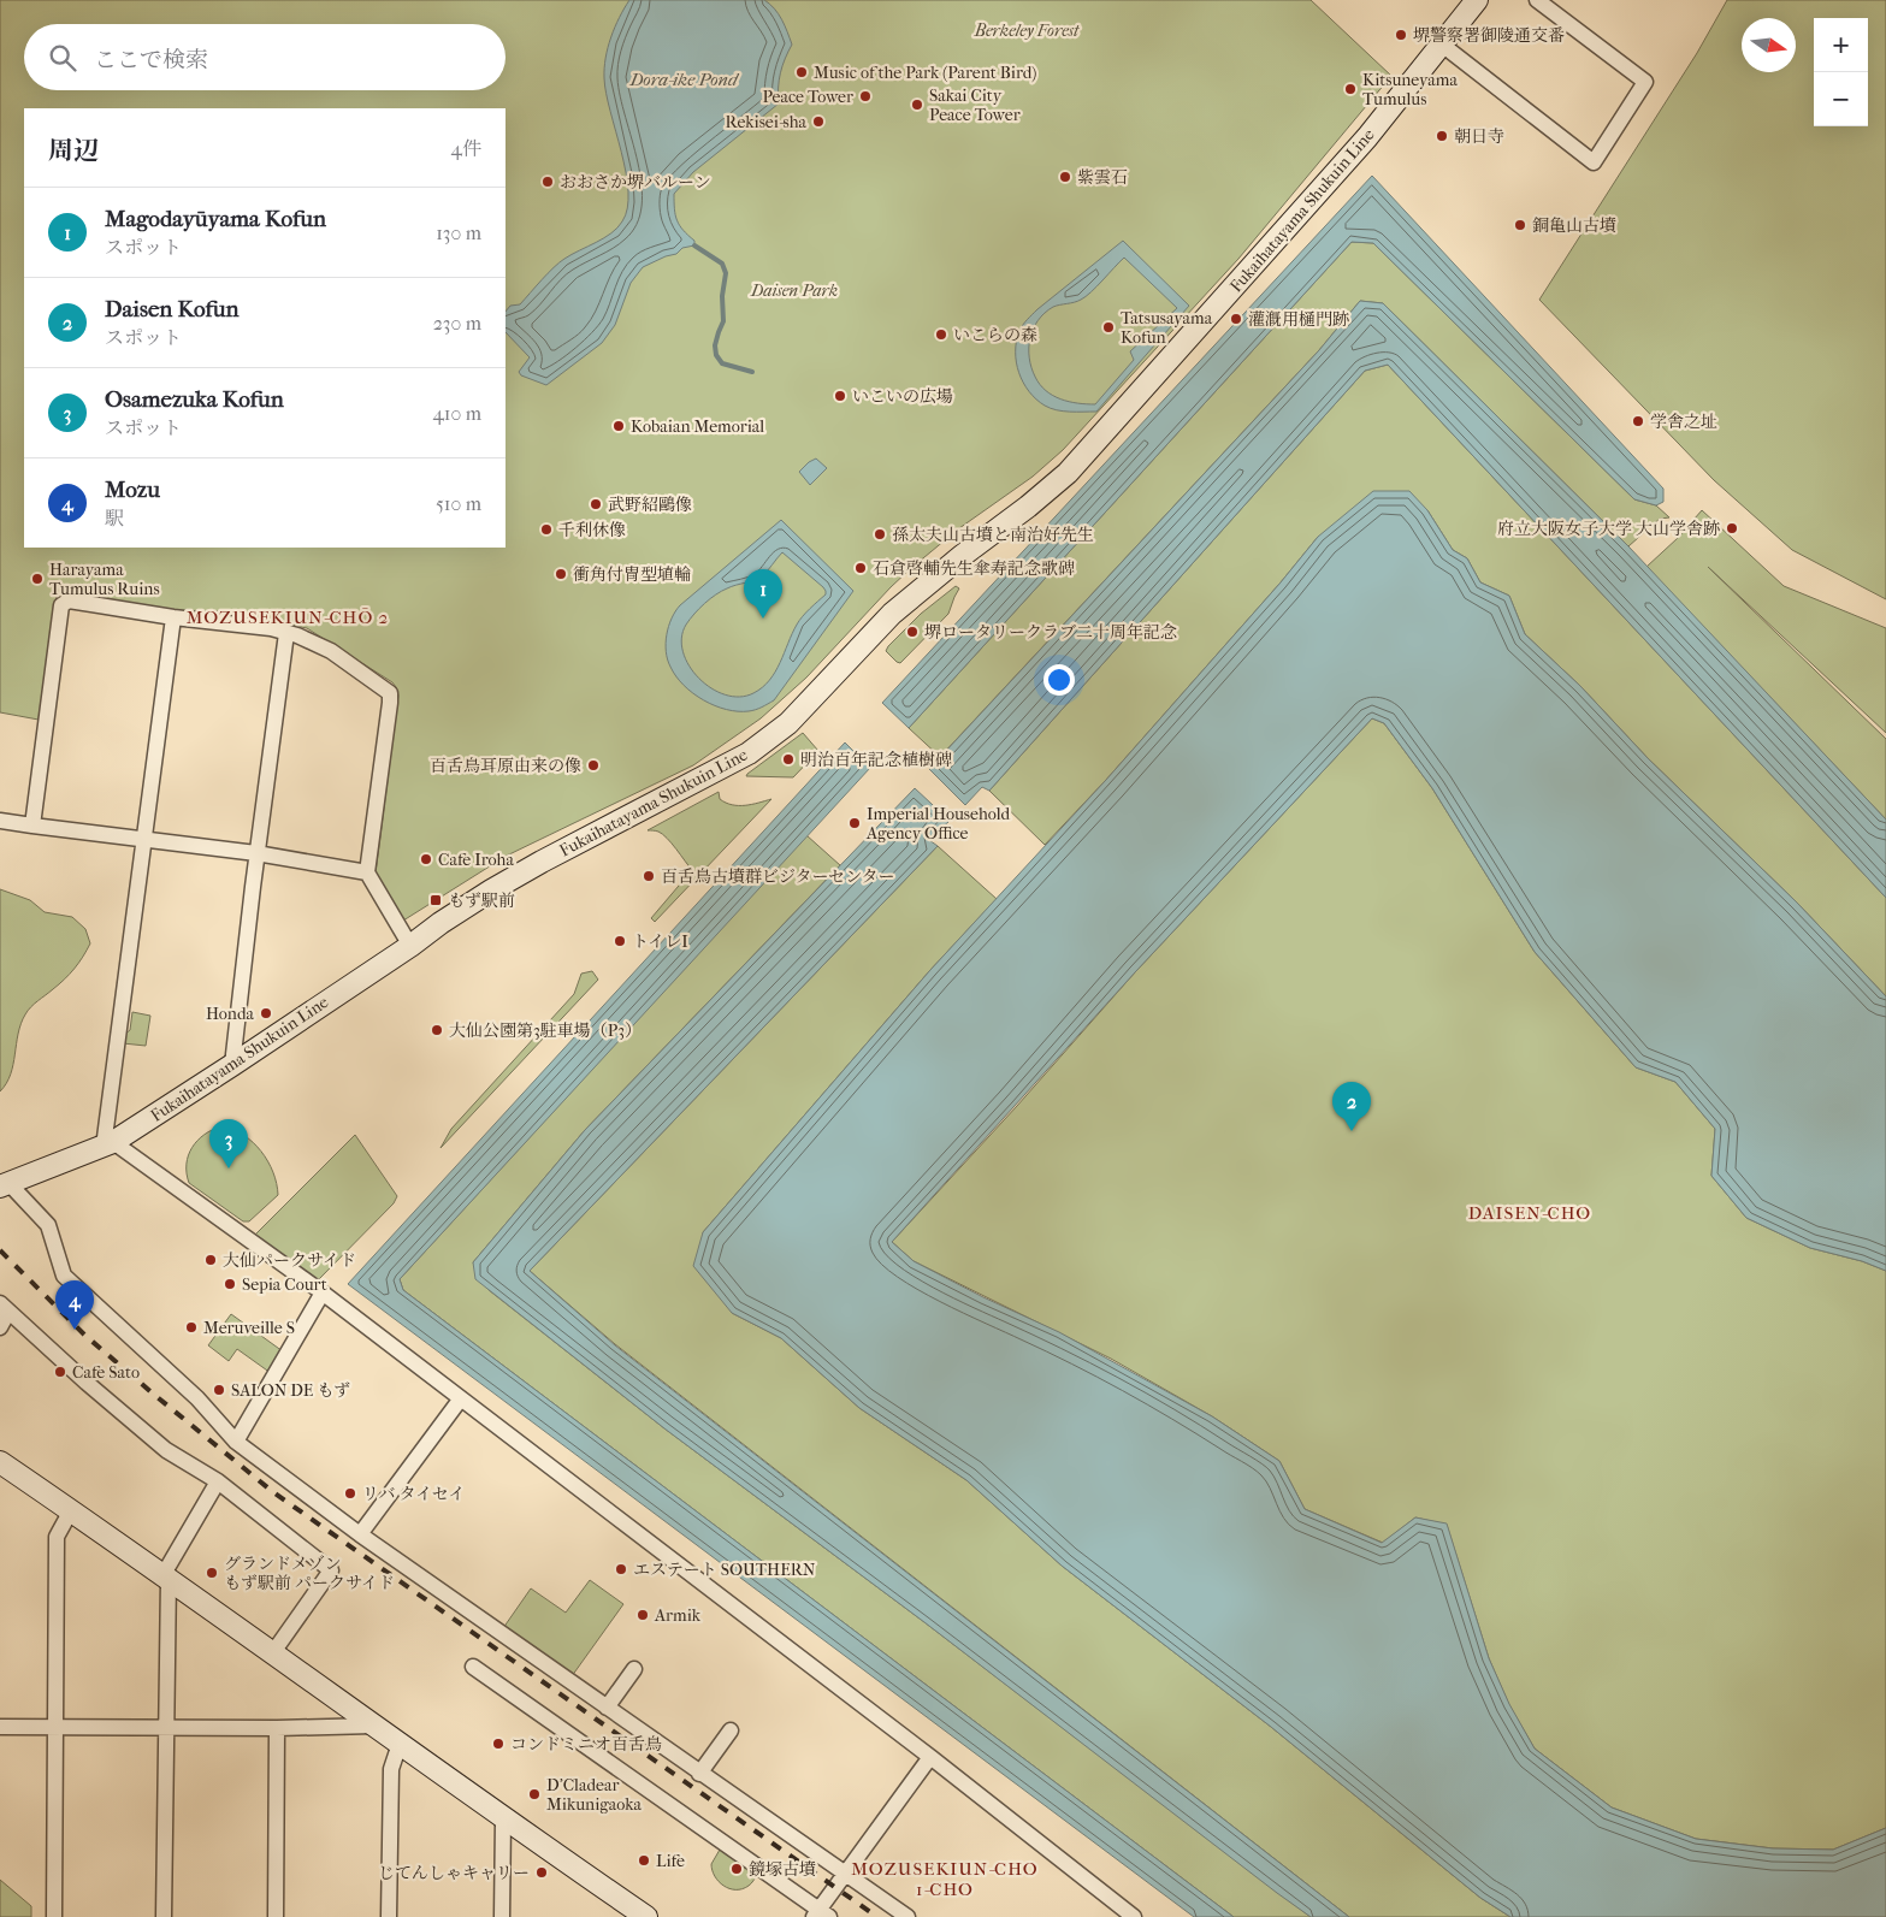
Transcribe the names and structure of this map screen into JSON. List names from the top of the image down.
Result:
{
  "streets": {
    "main road": ["Fukaihatayama Shukuin Line"]
  },
  "districts": ["MOZUSEKIUN-CHŌ 2", "DAISEN-CHO", "MOZUSEKIUN-CHO 1-CHO"],
  "water": ["Dora-ike Pond"],
  "parks": ["Berkeley Forest", "Daisen Park"],
  "places": {
    "other": [
      "堺警察署御陵通交番",
      "Music of the Park (Parent Bird)",
      "Kitsuneyama Tumulus",
      "Peace Tower",
      "Sakai City Peace Tower",
      "Rekisei-sha",
      "朝日寺",
      "紫雲石",
      "おおさか堺バルーン",
      "銅亀山古墳",
      "灌漑用樋門跡",
      "Tatsusayama Kofun",
      "いこらの森",
      "いこいの広場",
      "学舎之址",
      "Kobaian Memorial",
      "武野紹鷗像",
      "府立大阪女子大学 大山学舎跡",
      "千利休像",
      "孫太夫山古墳と南治好先生",
      "石倉啓輔先生傘寿記念歌碑",
      "衝角付冑型埴輪",
      "Harayama Tumulus Ruins",
      "堺ロータリークラブ二十周年記念",
      "明治百年記念植樹碑",
      "百舌鳥耳原由来の像",
      "Imperial Household Agency Office",
      "Cafe Iroha",
      "百舌鳥古墳群ビジターセンター",
      "トイレI",
      "Honda",
      "大仙公園第3駐車場（P3）",
      "大仙パークサイド",
      "Sepia Court",
      "Meruveille S",
      "Cafe Sato",
      "SALON DE もず",
      "リバ タイセイ",
      "エステート SOUTHERN",
      "グランドメゾン もず駅前 パークサイド",
      "Armik",
      "コンドミニオ百舌鳥",
      "D'Cladear Mikunigaoka",
      "Life",
      "鏡塚古墳",
      "じてんしゃキャリー"
    ],
    "transit": ["もず駅前"]
  },
  "north": "right",
  "page": {
    "map_buttons": ["+", "−"],
    "search": "ここで検索",
    "heading": ["周辺", "4件"],
    "list": [
      {
        "mark": "1",
        "name": "Magodayūyama Kofun",
        "note": "スポット",
        "value": "130 m"
      },
      {
        "mark": "2",
        "name": "Daisen Kofun",
        "note": "スポット",
        "value": "230 m"
      },
      {
        "mark": "3",
        "name": "Osamezuka Kofun",
        "note": "スポット",
        "value": "410 m"
      },
      {
        "mark": "4",
        "name": "Mozu",
        "note": "駅",
        "value": "510 m"
      }
    ],
    "pins": [
      "1",
      "2",
      "3",
      "4"
    ]
  }
}
